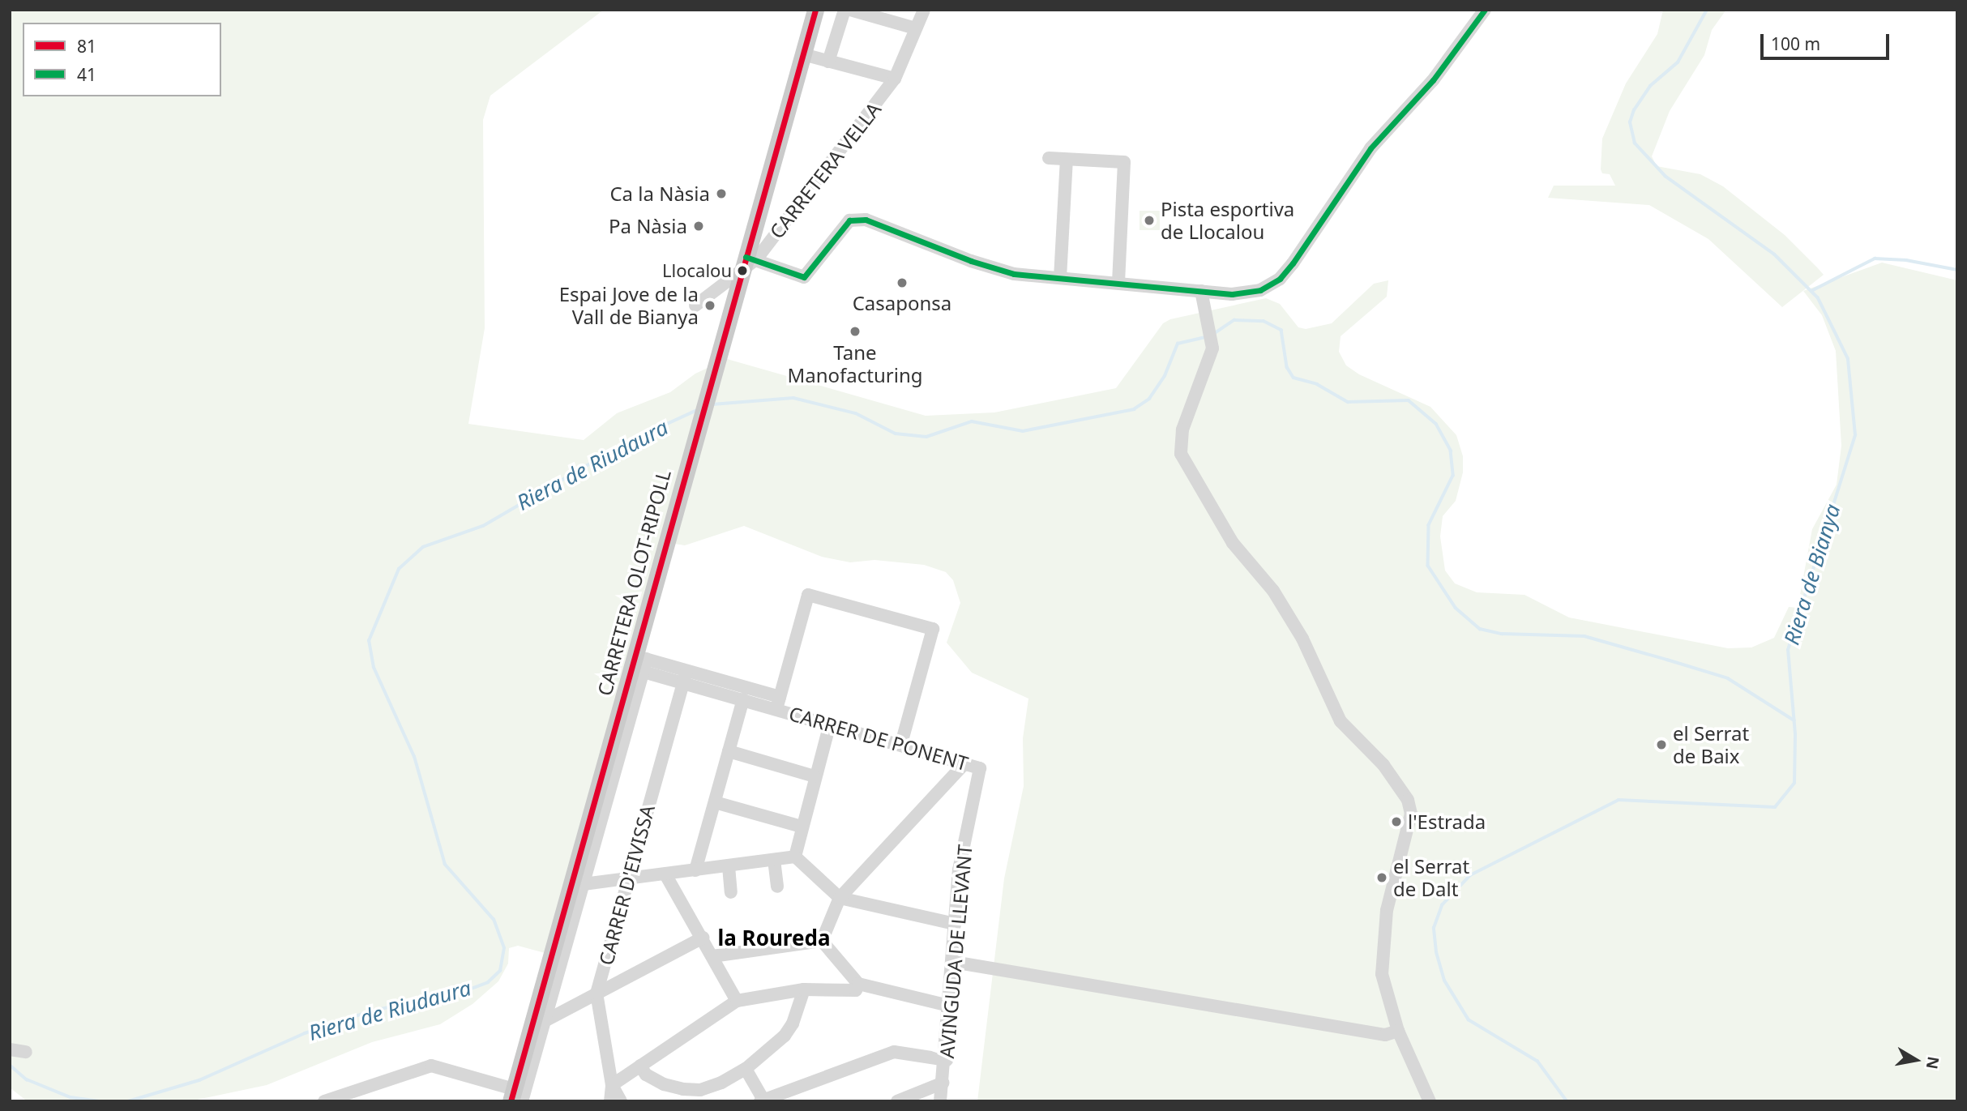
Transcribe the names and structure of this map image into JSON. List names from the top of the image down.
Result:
{
  "streets": {
    "main road": ["CARRETERA OLOT-RIPOLL"],
    "street": [
      "CARRETERA VELLA",
      "CARRER DE PONENT",
      "CARRER D'EIVISSA",
      "AVINGUDA DE LLEVANT"
    ]
  },
  "crossings": [
    ["CARRETERA VELLA", "CARRETERA OLOT-RIPOLL"],
    ["CARRETERA OLOT-RIPOLL", "CARRER DE PONENT"],
    ["CARRER DE PONENT", "CARRER D'EIVISSA"],
    ["CARRER DE PONENT", "AVINGUDA DE LLEVANT"]
  ],
  "districts": ["la Roureda"],
  "water": ["Riera de Riudaura", "Riera de Bianya"],
  "places": [
    "Ca la Nàsia",
    "Pista esportiva de Llocalou",
    "Pa Nàsia",
    "Llocalou",
    "Casaponsa",
    "Espai Jove de la Vall de Bianya",
    "Tane Manofacturing",
    "el Serrat de Baix",
    "l'Estrada",
    "el Serrat de Dalt"
  ],
  "lines": ["transit line 81", "transit line 41"],
  "legend": ["81", "41"],
  "scale_bar": "100 m",
  "north": "right"
}
